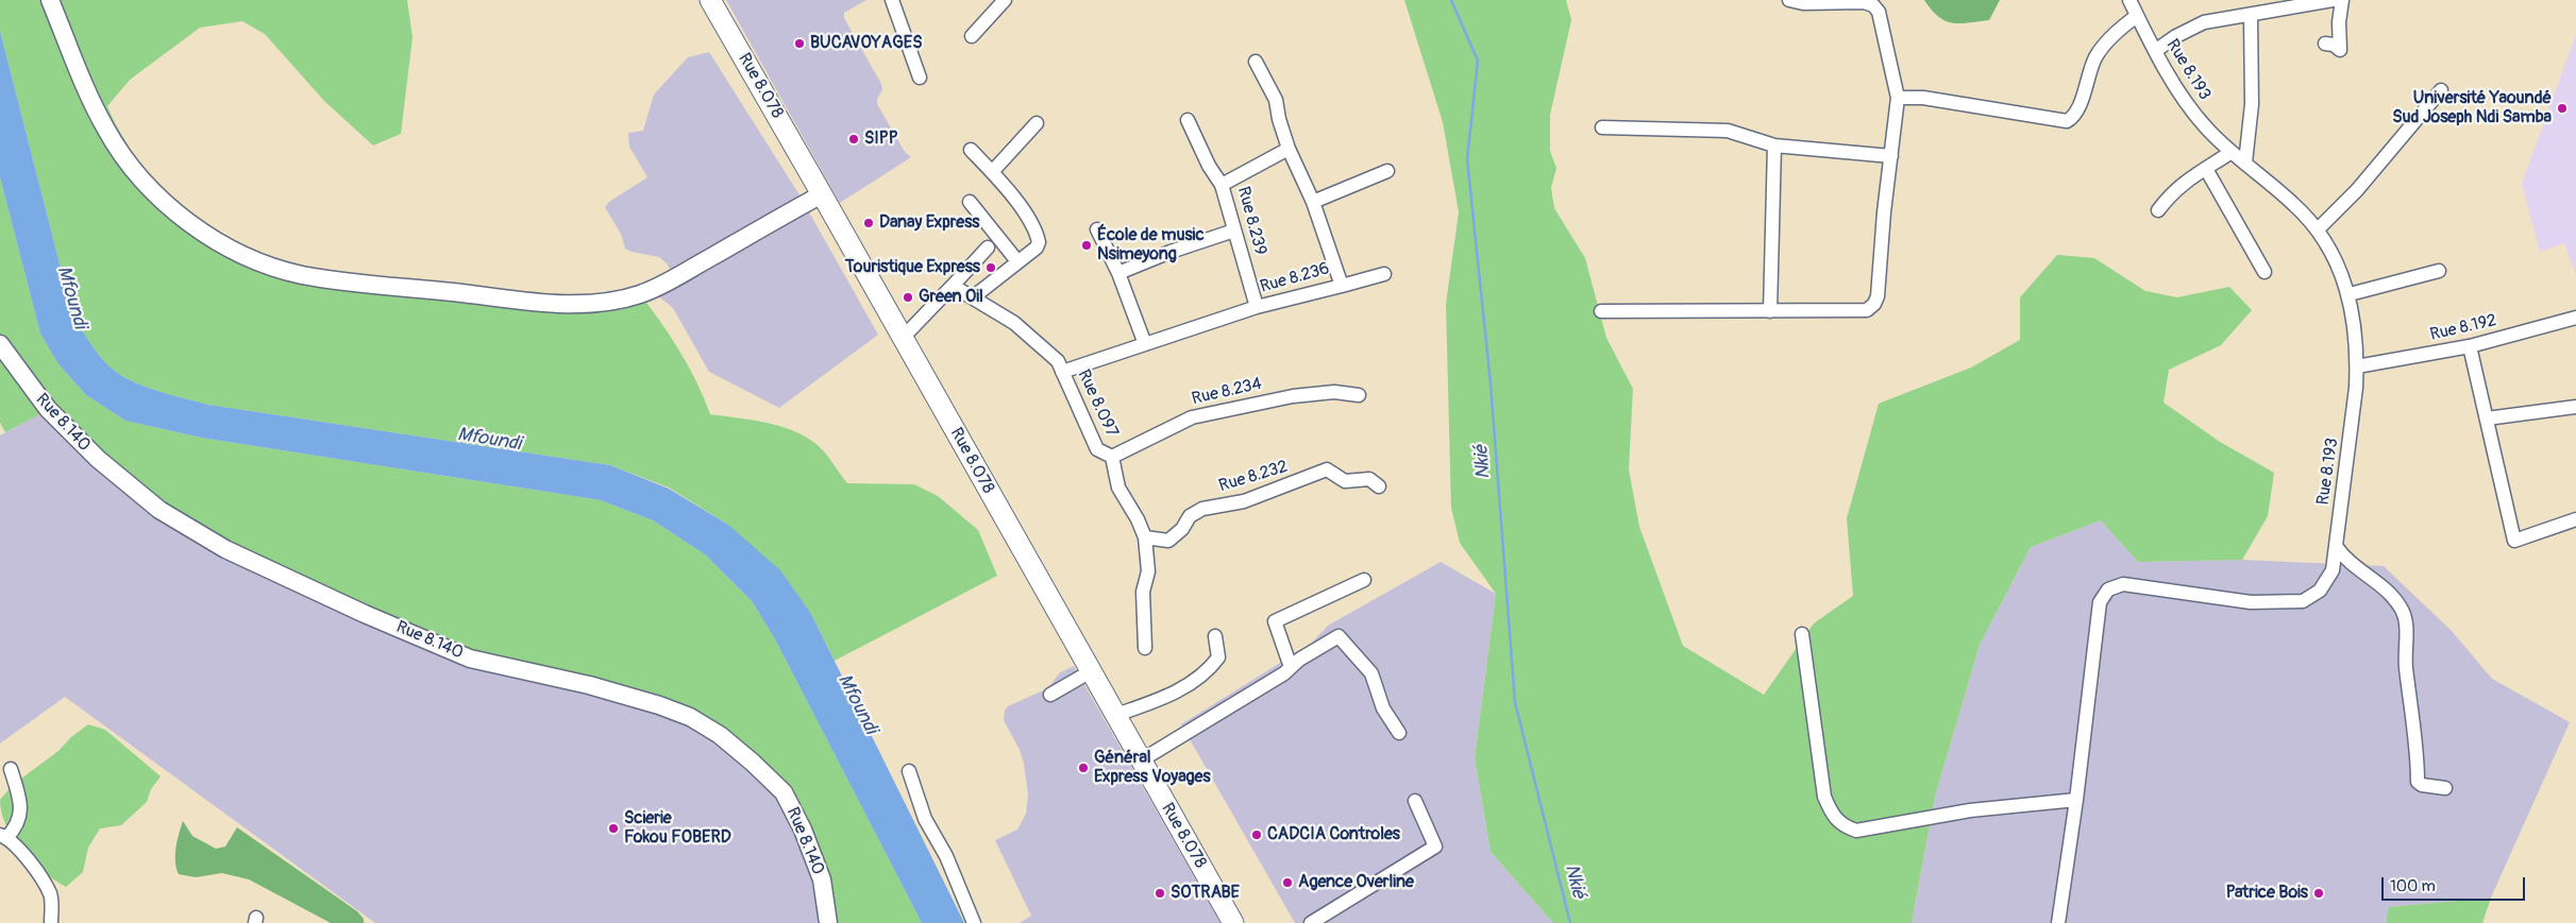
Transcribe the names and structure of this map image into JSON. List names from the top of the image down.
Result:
{
  "streets": {
    "highway": ["Rue 8.078"],
    "main road": ["Rue 8.140"],
    "street": [
      "Rue 8.193",
      "Rue 8.239",
      "Rue 8.236",
      "Rue 8.192",
      "Rue 8.234",
      "Rue 8.097",
      "Rue 8.232"
    ]
  },
  "crossings": [
    ["Rue 8.193", "Rue 8.192"],
    ["Rue 8.239", "Rue 8.236"],
    ["Rue 8.236", "Rue 8.097"],
    ["Rue 8.234", "Rue 8.097"],
    ["Rue 8.097", "Rue 8.232"]
  ],
  "water": ["Mfoundi", "Nkié"],
  "places": [
    "BUCAVOYAGES",
    "Université Yaoundé Sud Joseph Ndi Samba",
    "SIPP",
    "Danay Express",
    "École de music Nsimeyong",
    "Touristique Express",
    "Green Oil",
    "Général Express Voyages",
    "Scierie Fokou FOBERD",
    "CADCIA Controles",
    "Agence Overline",
    "SOTRABE",
    "Patrice Bois"
  ],
  "scale_bar": "100 m"
}
